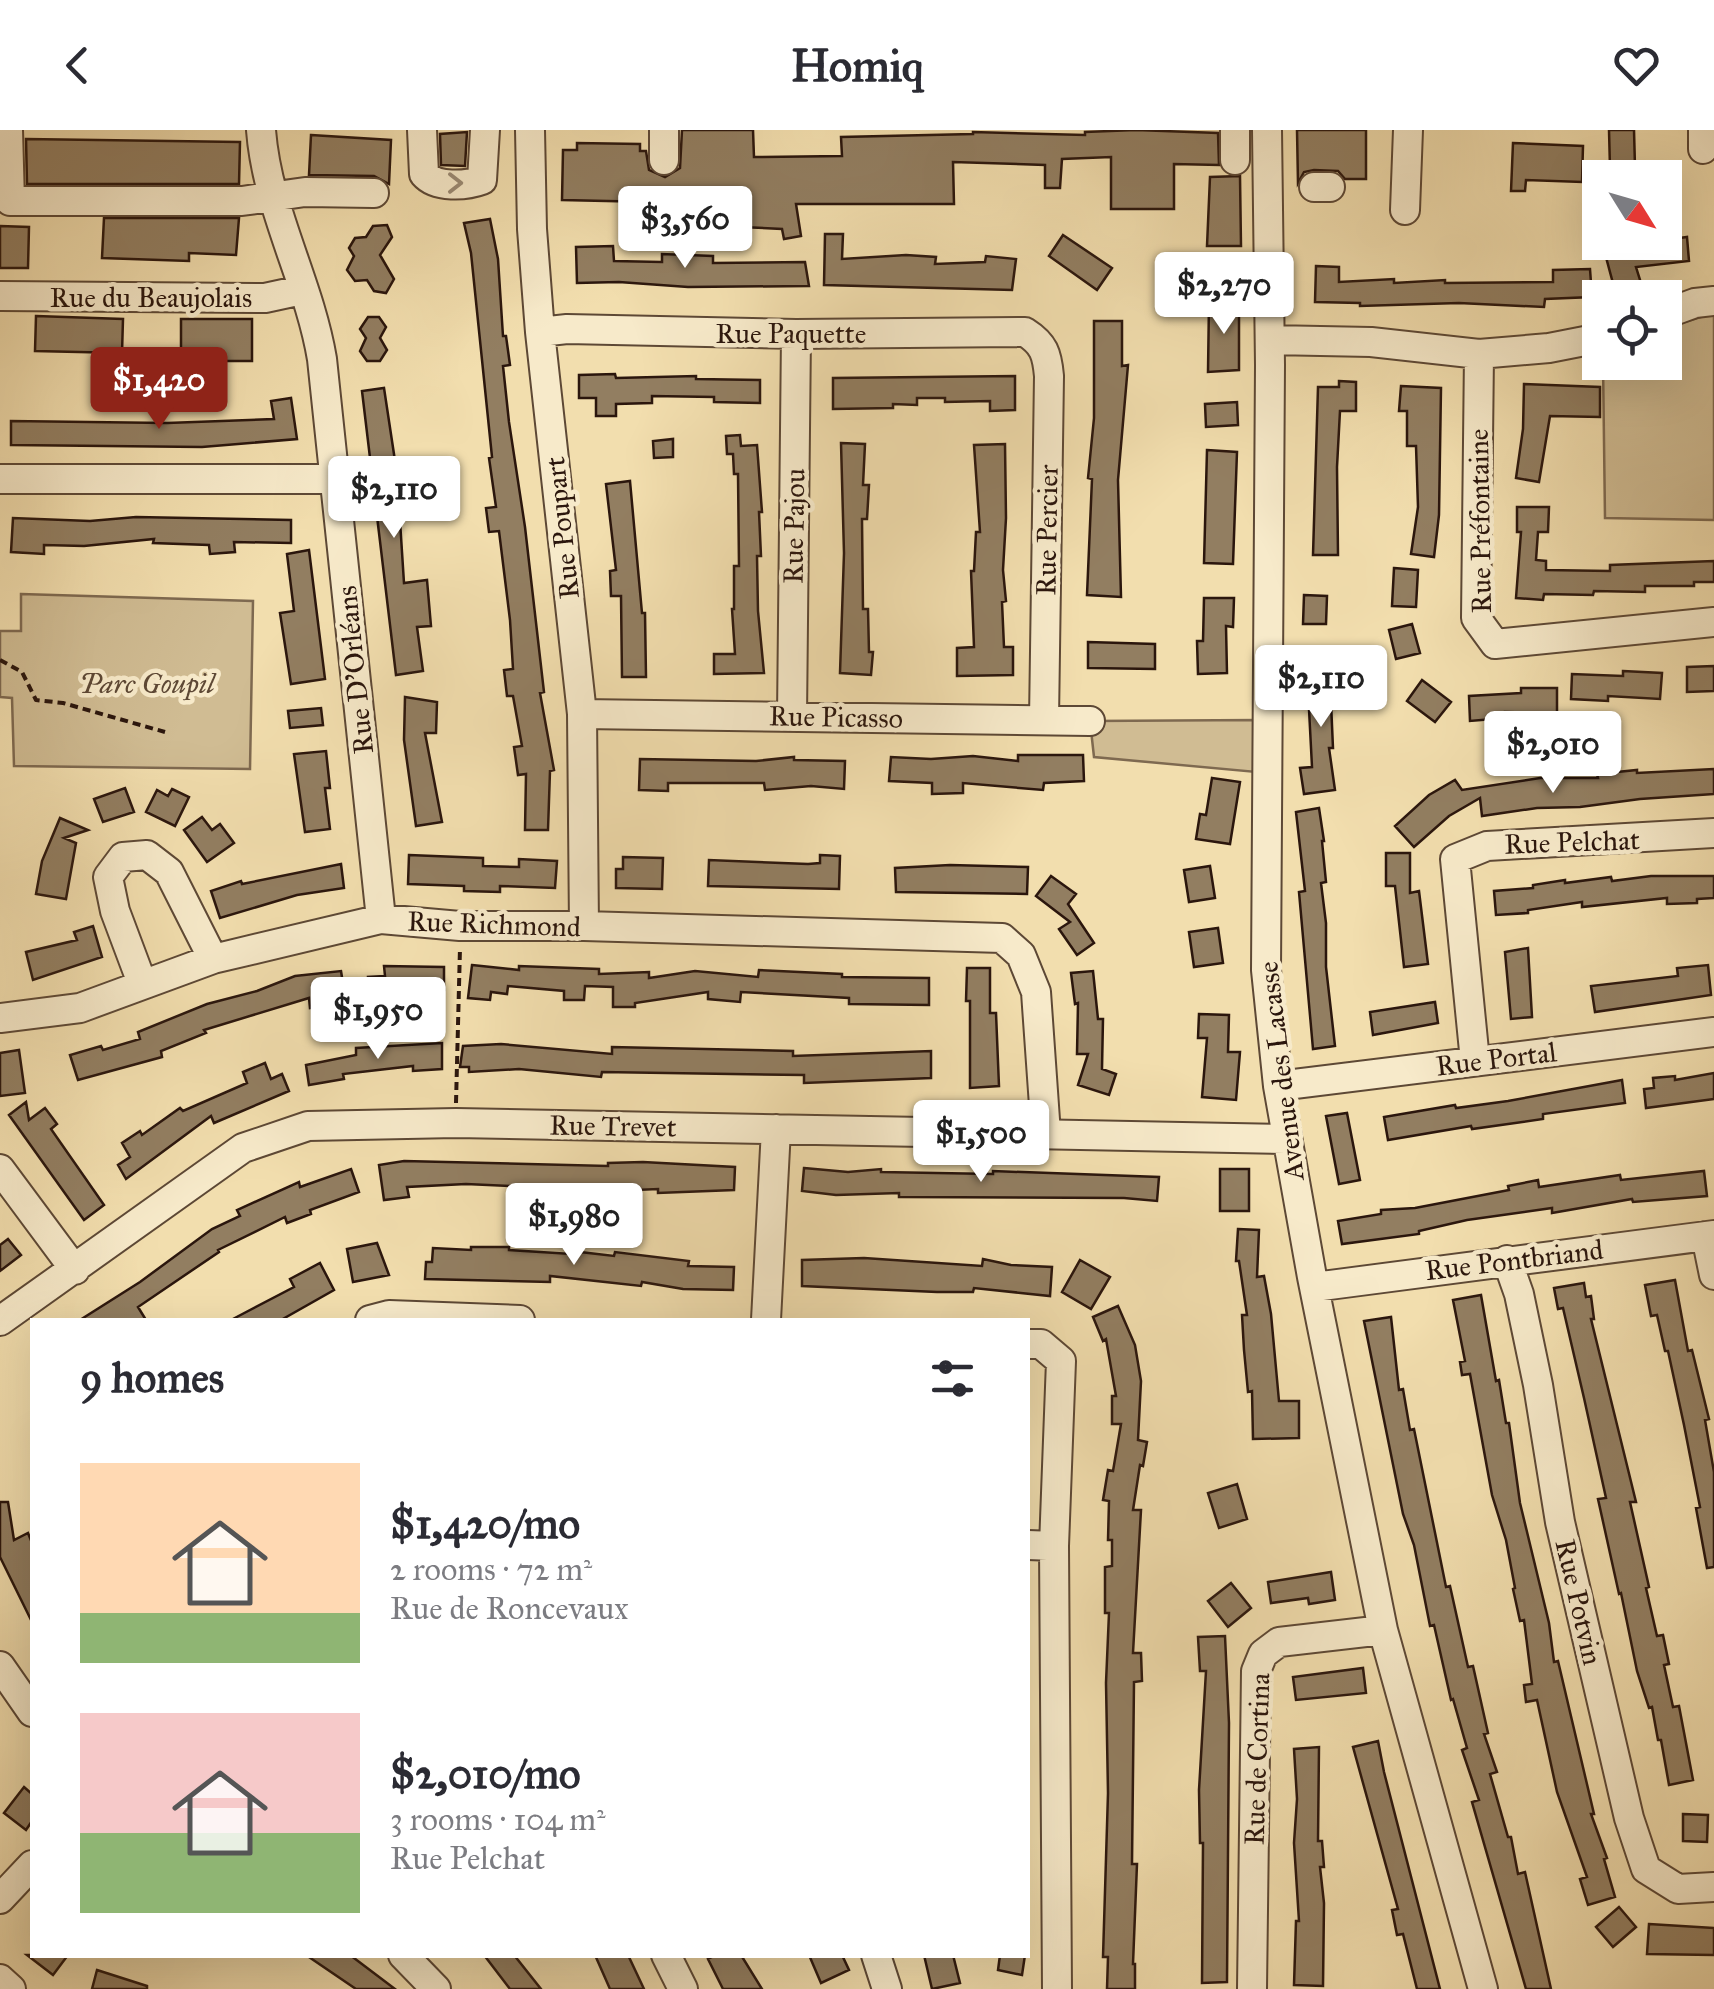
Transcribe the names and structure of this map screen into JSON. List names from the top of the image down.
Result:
{
  "streets": {
    "street": [
      "Rue du Beaujolais",
      "Rue Paquette",
      "Rue Préfontaine",
      "Rue Pajou",
      "Rue Poupart",
      "Rue Percier",
      "Rue D'Orléans",
      "Rue Picasso",
      "Rue Pelchat",
      "Rue Richmond",
      "Rue Portal",
      "Avenue des Lacasse",
      "Rue Trevet",
      "Rue Pontbriand",
      "Rue Potvin",
      "Rue de Cortina"
    ]
  },
  "crossings": [
    ["Rue du Beaujolais", "Rue D'Orléans"],
    ["Rue Paquette", "Rue Pajou"],
    ["Rue Paquette", "Rue Poupart"],
    ["Rue Paquette", "Rue Percier"],
    ["Rue Pajou", "Rue Picasso"],
    ["Rue Poupart", "Rue Picasso"],
    ["Rue Poupart", "Rue Richmond"],
    ["Rue Percier", "Rue Picasso"],
    ["Rue D'Orléans", "Rue Richmond"],
    ["Rue Pelchat", "Rue Portal"],
    ["Rue Richmond", "Rue Trevet"],
    ["Rue Portal", "Avenue des Lacasse"],
    ["Avenue des Lacasse", "Rue Trevet"],
    ["Avenue des Lacasse", "Rue Pontbriand"],
    ["Avenue des Lacasse", "Rue de Cortina"],
    ["Rue Pontbriand", "Rue Potvin"]
  ],
  "parks": ["Parc Goupil"],
  "north": "bottom right",
  "page": {
    "header": "Homiq",
    "price": [
      "$3,560",
      "$2,270",
      "$1,420",
      "$2,110",
      "$2,110",
      "$2,010",
      "$1,950",
      "$1,500",
      "$1,980"
    ],
    "heading": "9 homes",
    "list": [
      {
        "name": "$1,420/mo",
        "note": "2 rooms · 72 m² · Rue de Roncevaux"
      },
      {
        "name": "$2,010/mo",
        "note": "3 rooms · 104 m² · Rue Pelchat"
      }
    ]
  }
}
